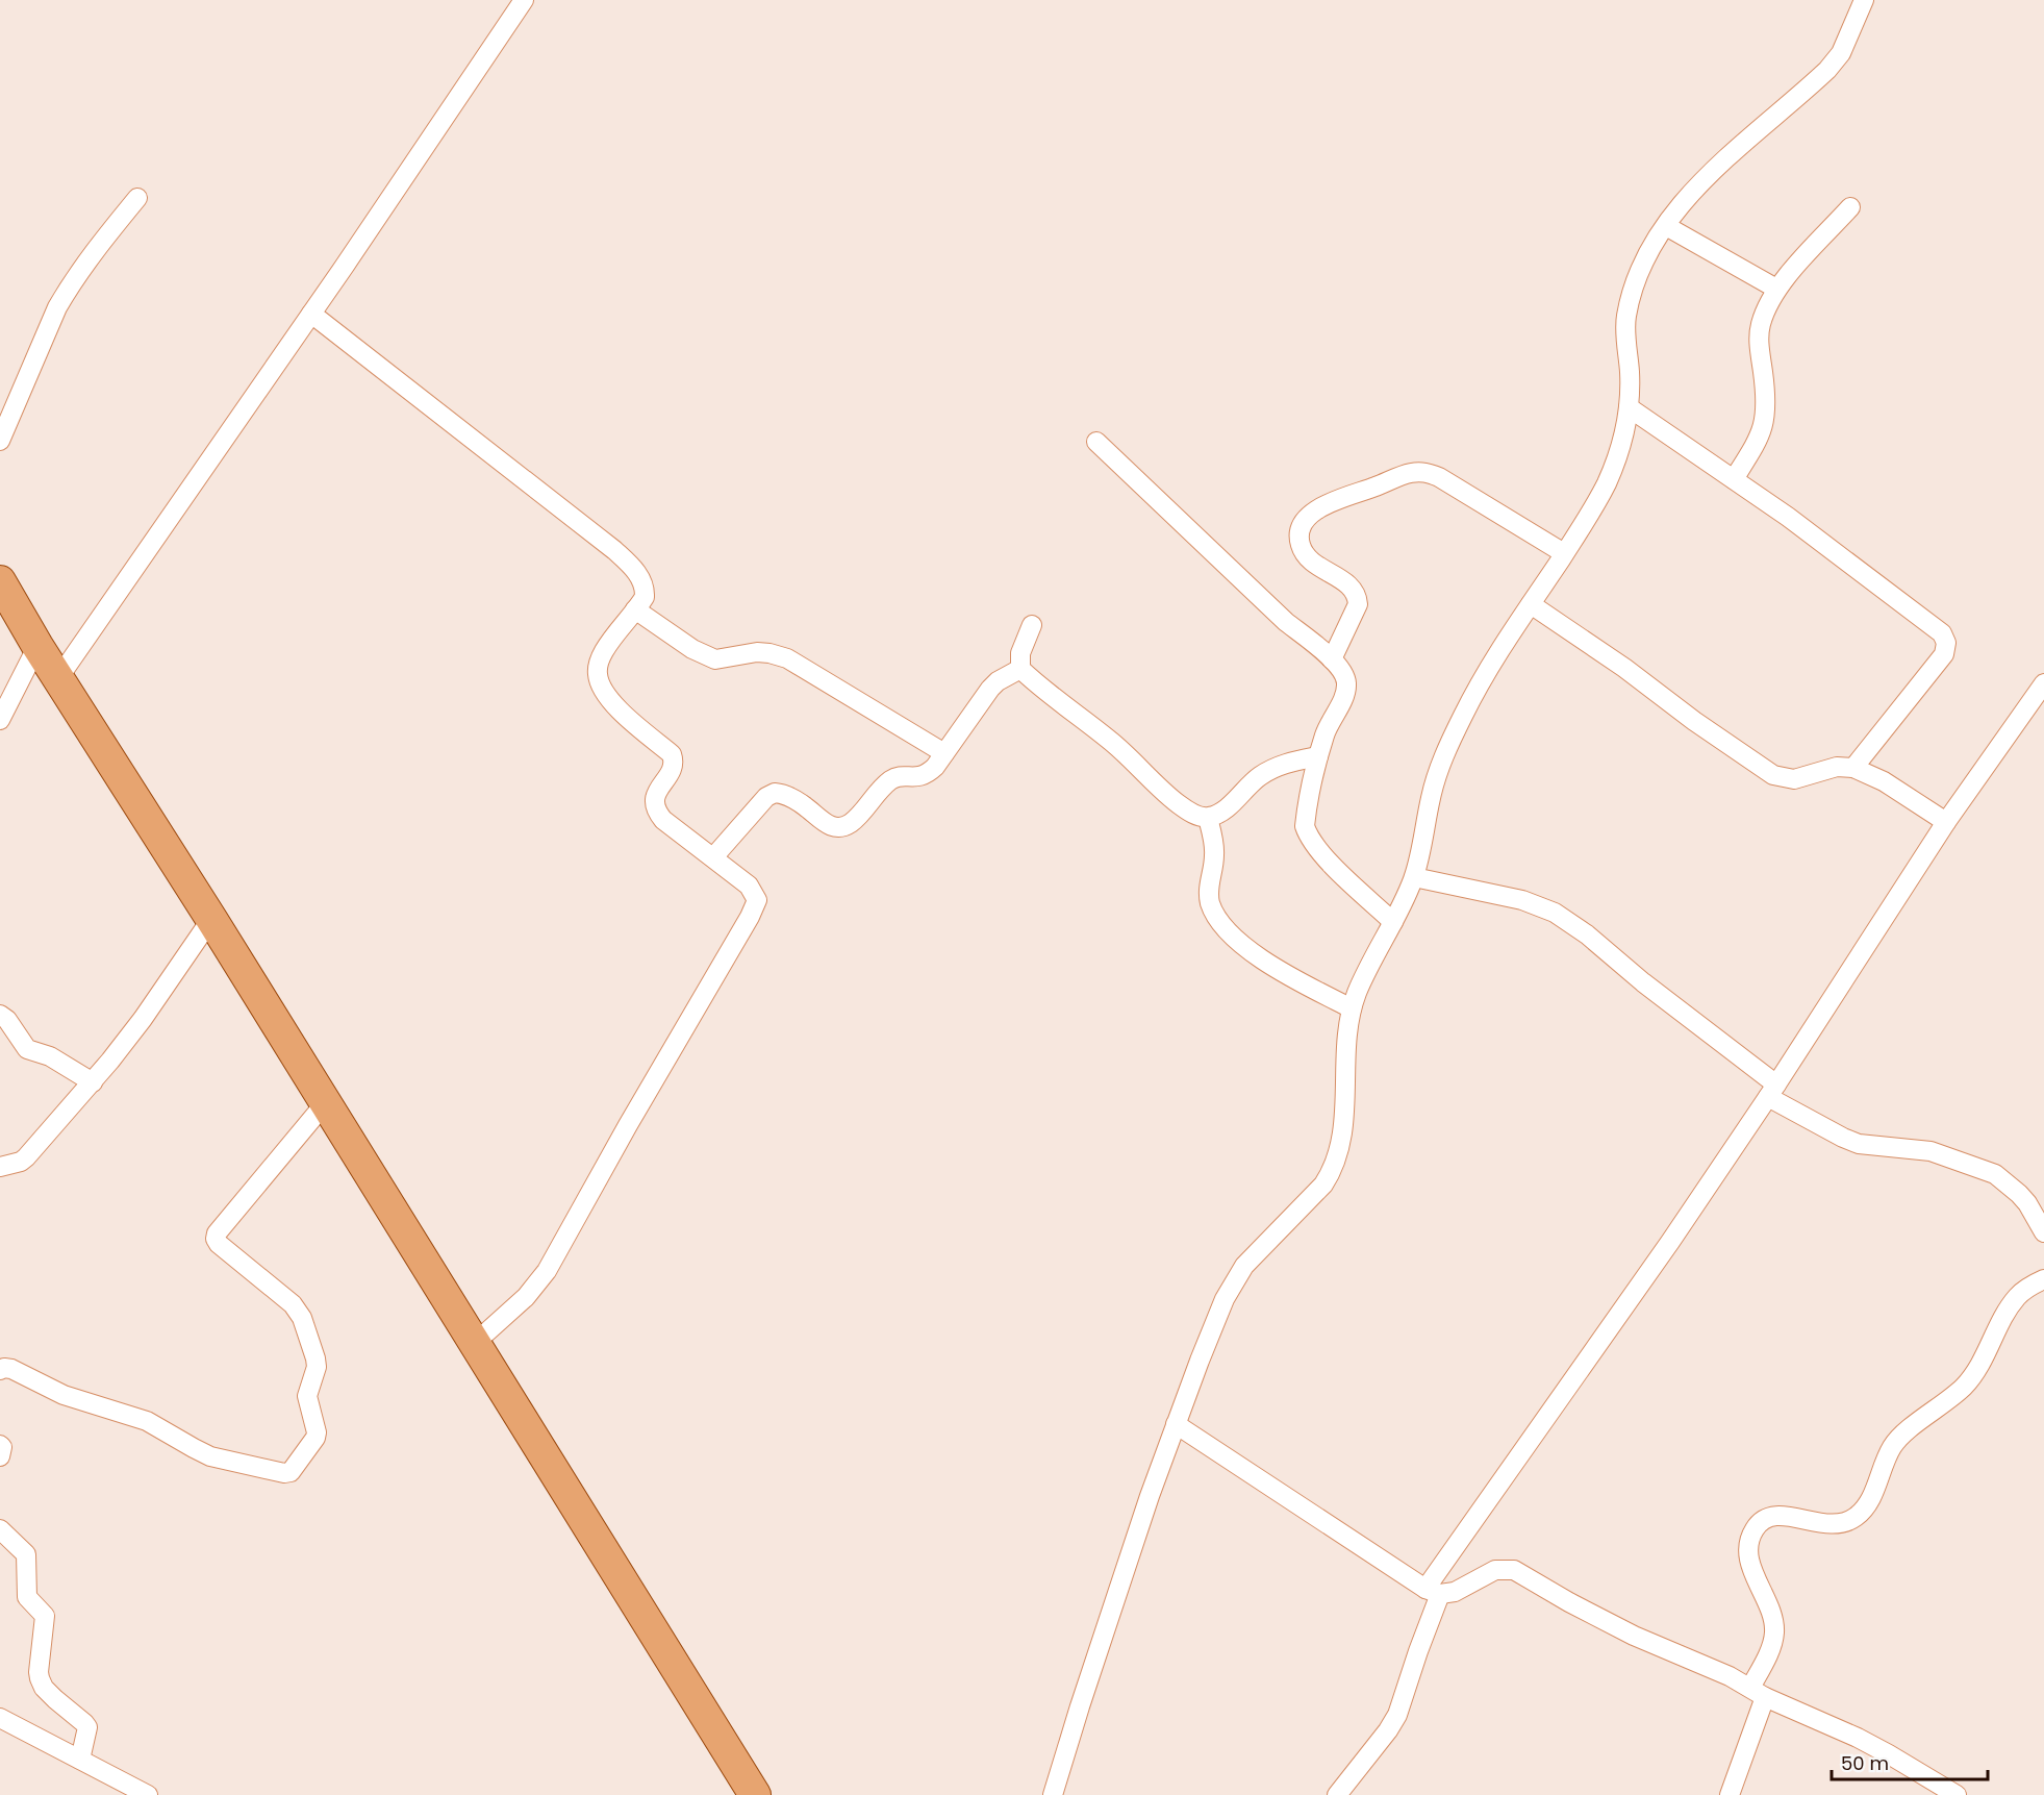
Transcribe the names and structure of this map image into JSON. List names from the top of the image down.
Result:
{
  "scale_bar": "50 m"
}
